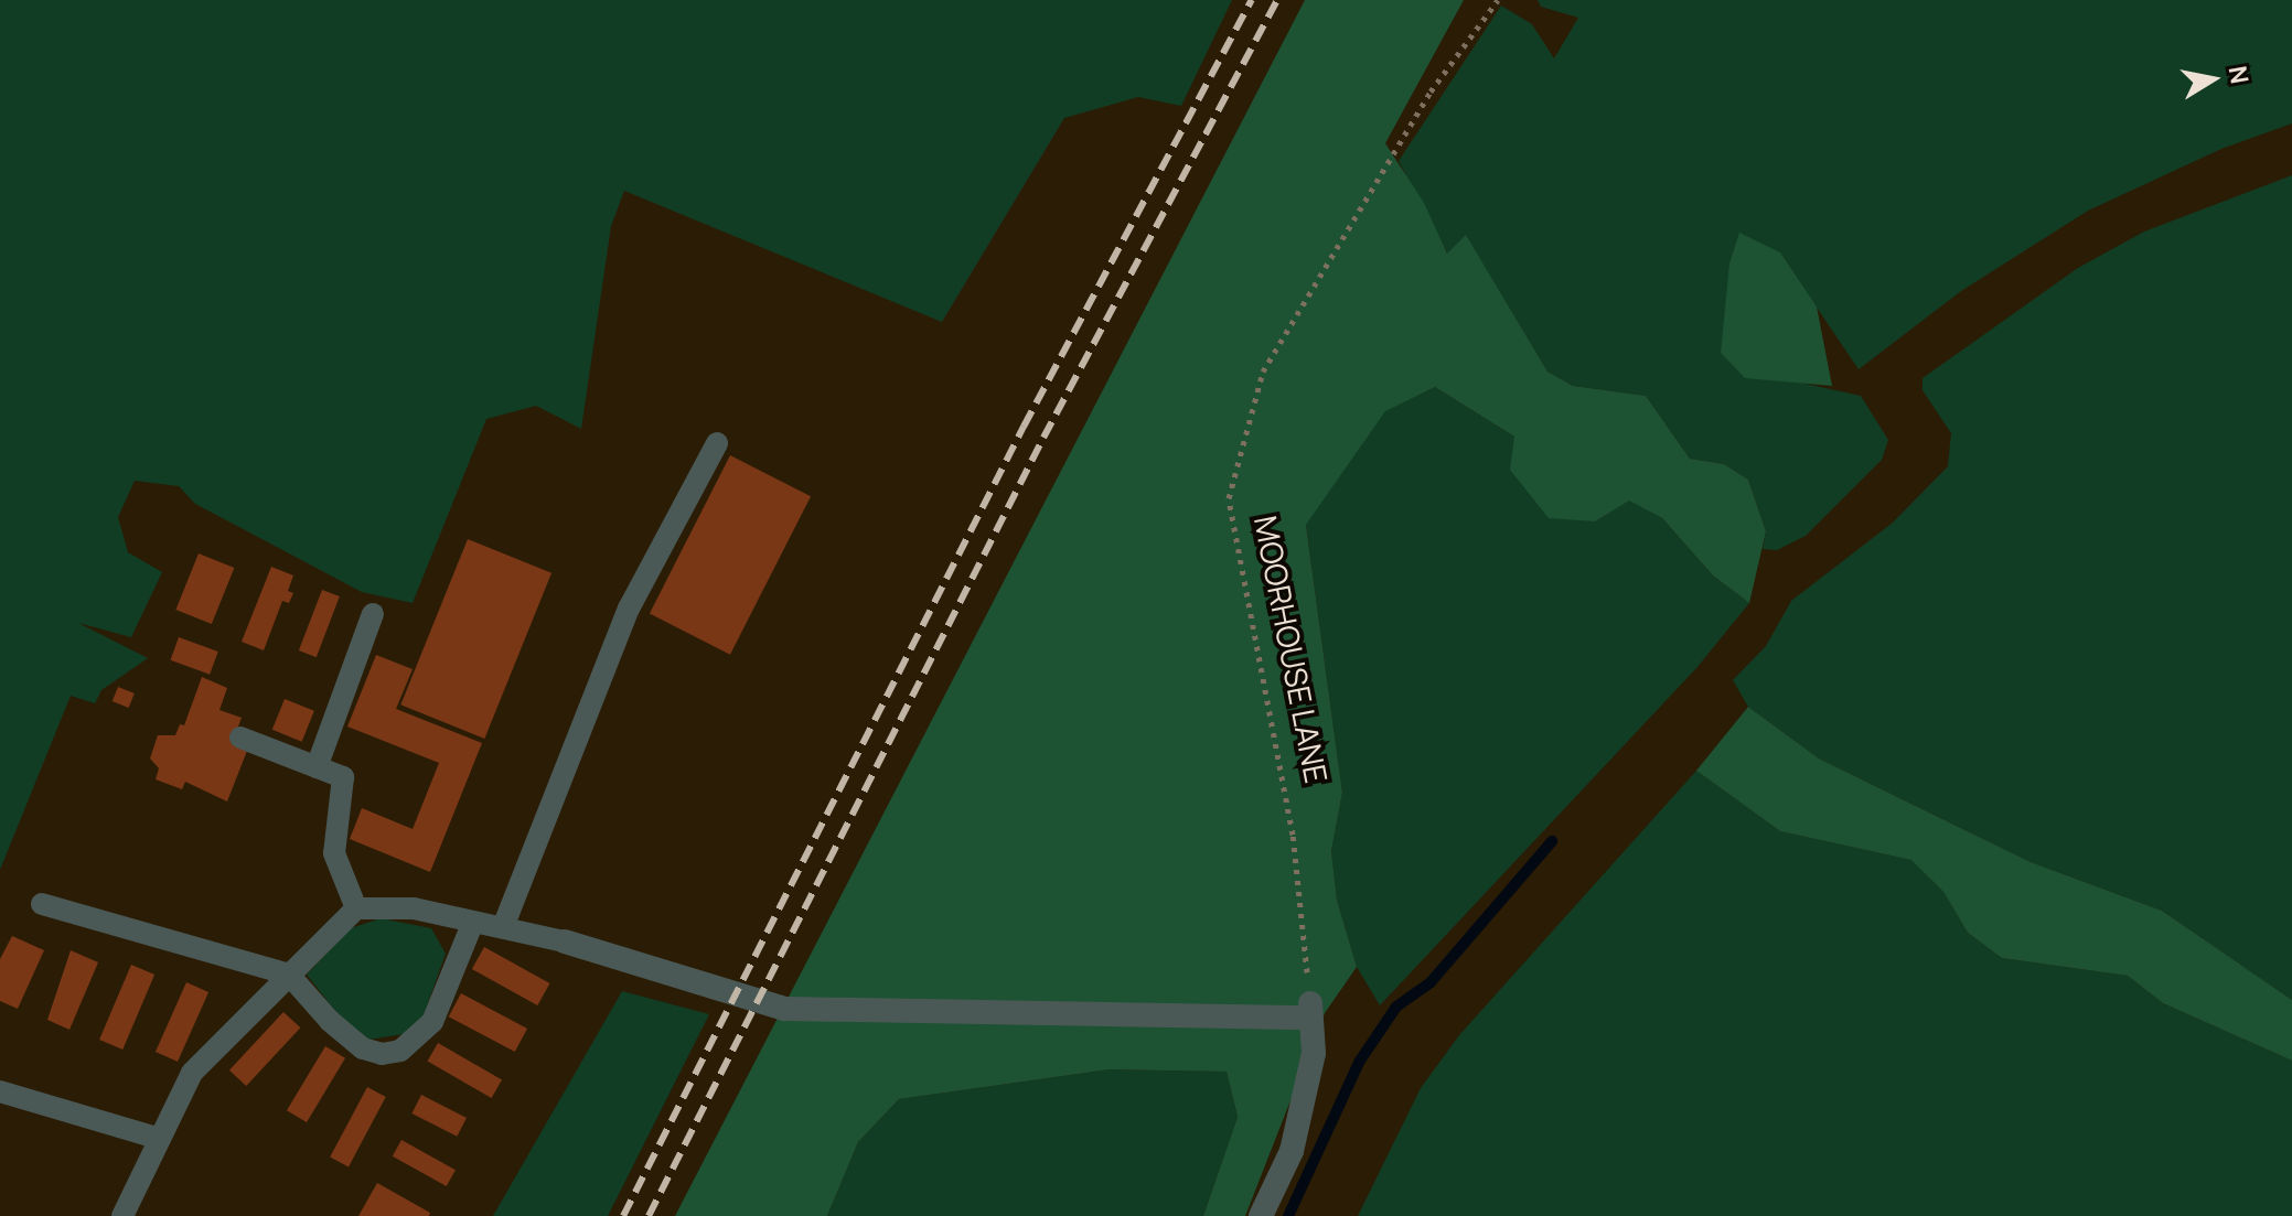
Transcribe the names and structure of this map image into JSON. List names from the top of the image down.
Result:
{
  "streets": {
    "path": ["MOORHOUSE LANE"]
  },
  "north": "right"
}
